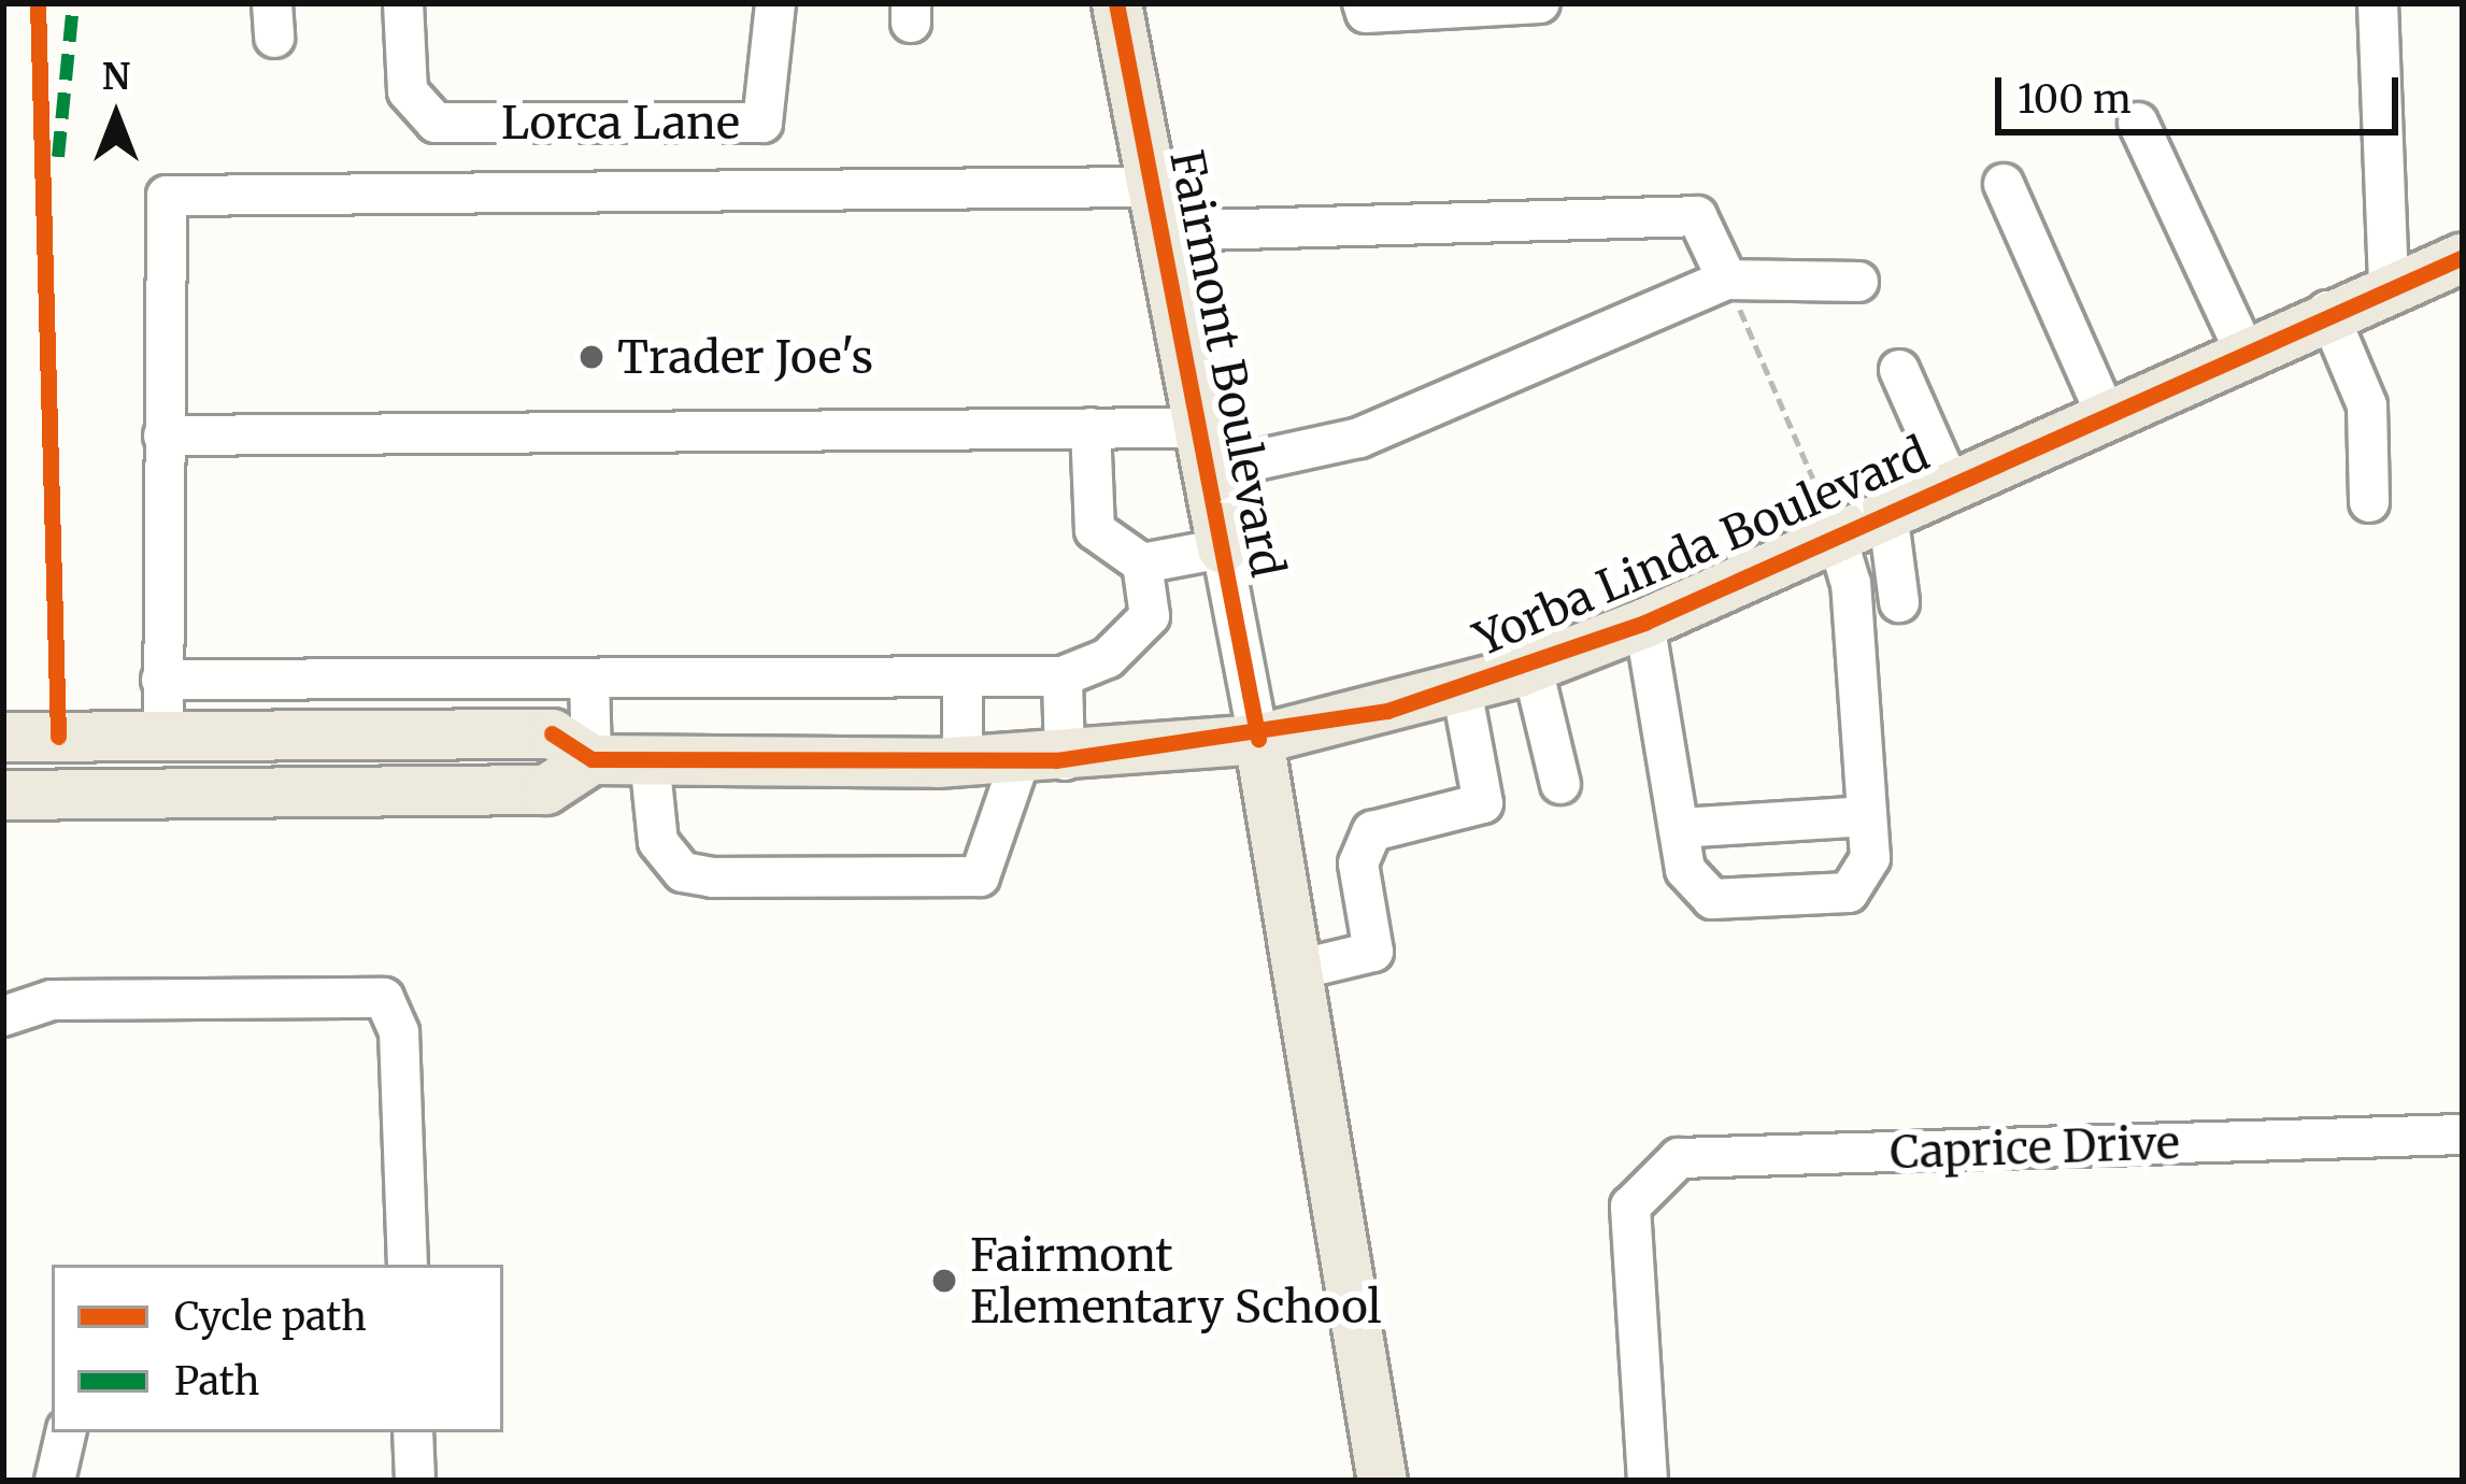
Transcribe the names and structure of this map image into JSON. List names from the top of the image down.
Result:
{
  "streets": {
    "main road": ["Fairmont Boulevard", "Yorba Linda Boulevard"],
    "street": ["Lorca Lane", "Caprice Drive"]
  },
  "crossings": [
    ["Fairmont Boulevard", "Yorba Linda Boulevard"]
  ],
  "places": ["Trader Joe's", "Fairmont Elementary School"],
  "legend": ["Cycle path", "Path"],
  "scale_bar": "100 m",
  "north": "top"
}
